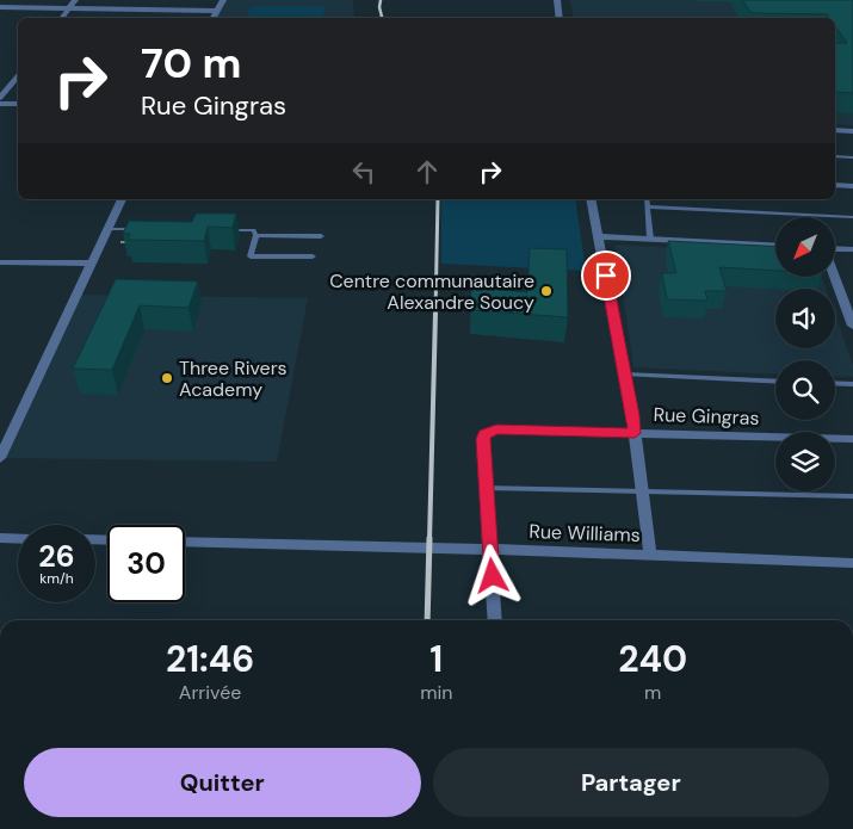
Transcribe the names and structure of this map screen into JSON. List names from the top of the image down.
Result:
{
  "streets": {
    "street": ["Rue Gingras", "Rue Williams"]
  },
  "places": ["Centre communautaire Alexandre Soucy", "Three Rivers Academy"],
  "north": "bottom left",
  "page": {
    "turn": ["70 m", "Rue Gingras"],
    "speed": "26 km/h",
    "limit": "30",
    "eta": [
      "21:46",
      "Arrivée",
      "1",
      "min",
      "240",
      "m"
    ],
    "buttons": ["Quitter", "Partager"]
  }
}
